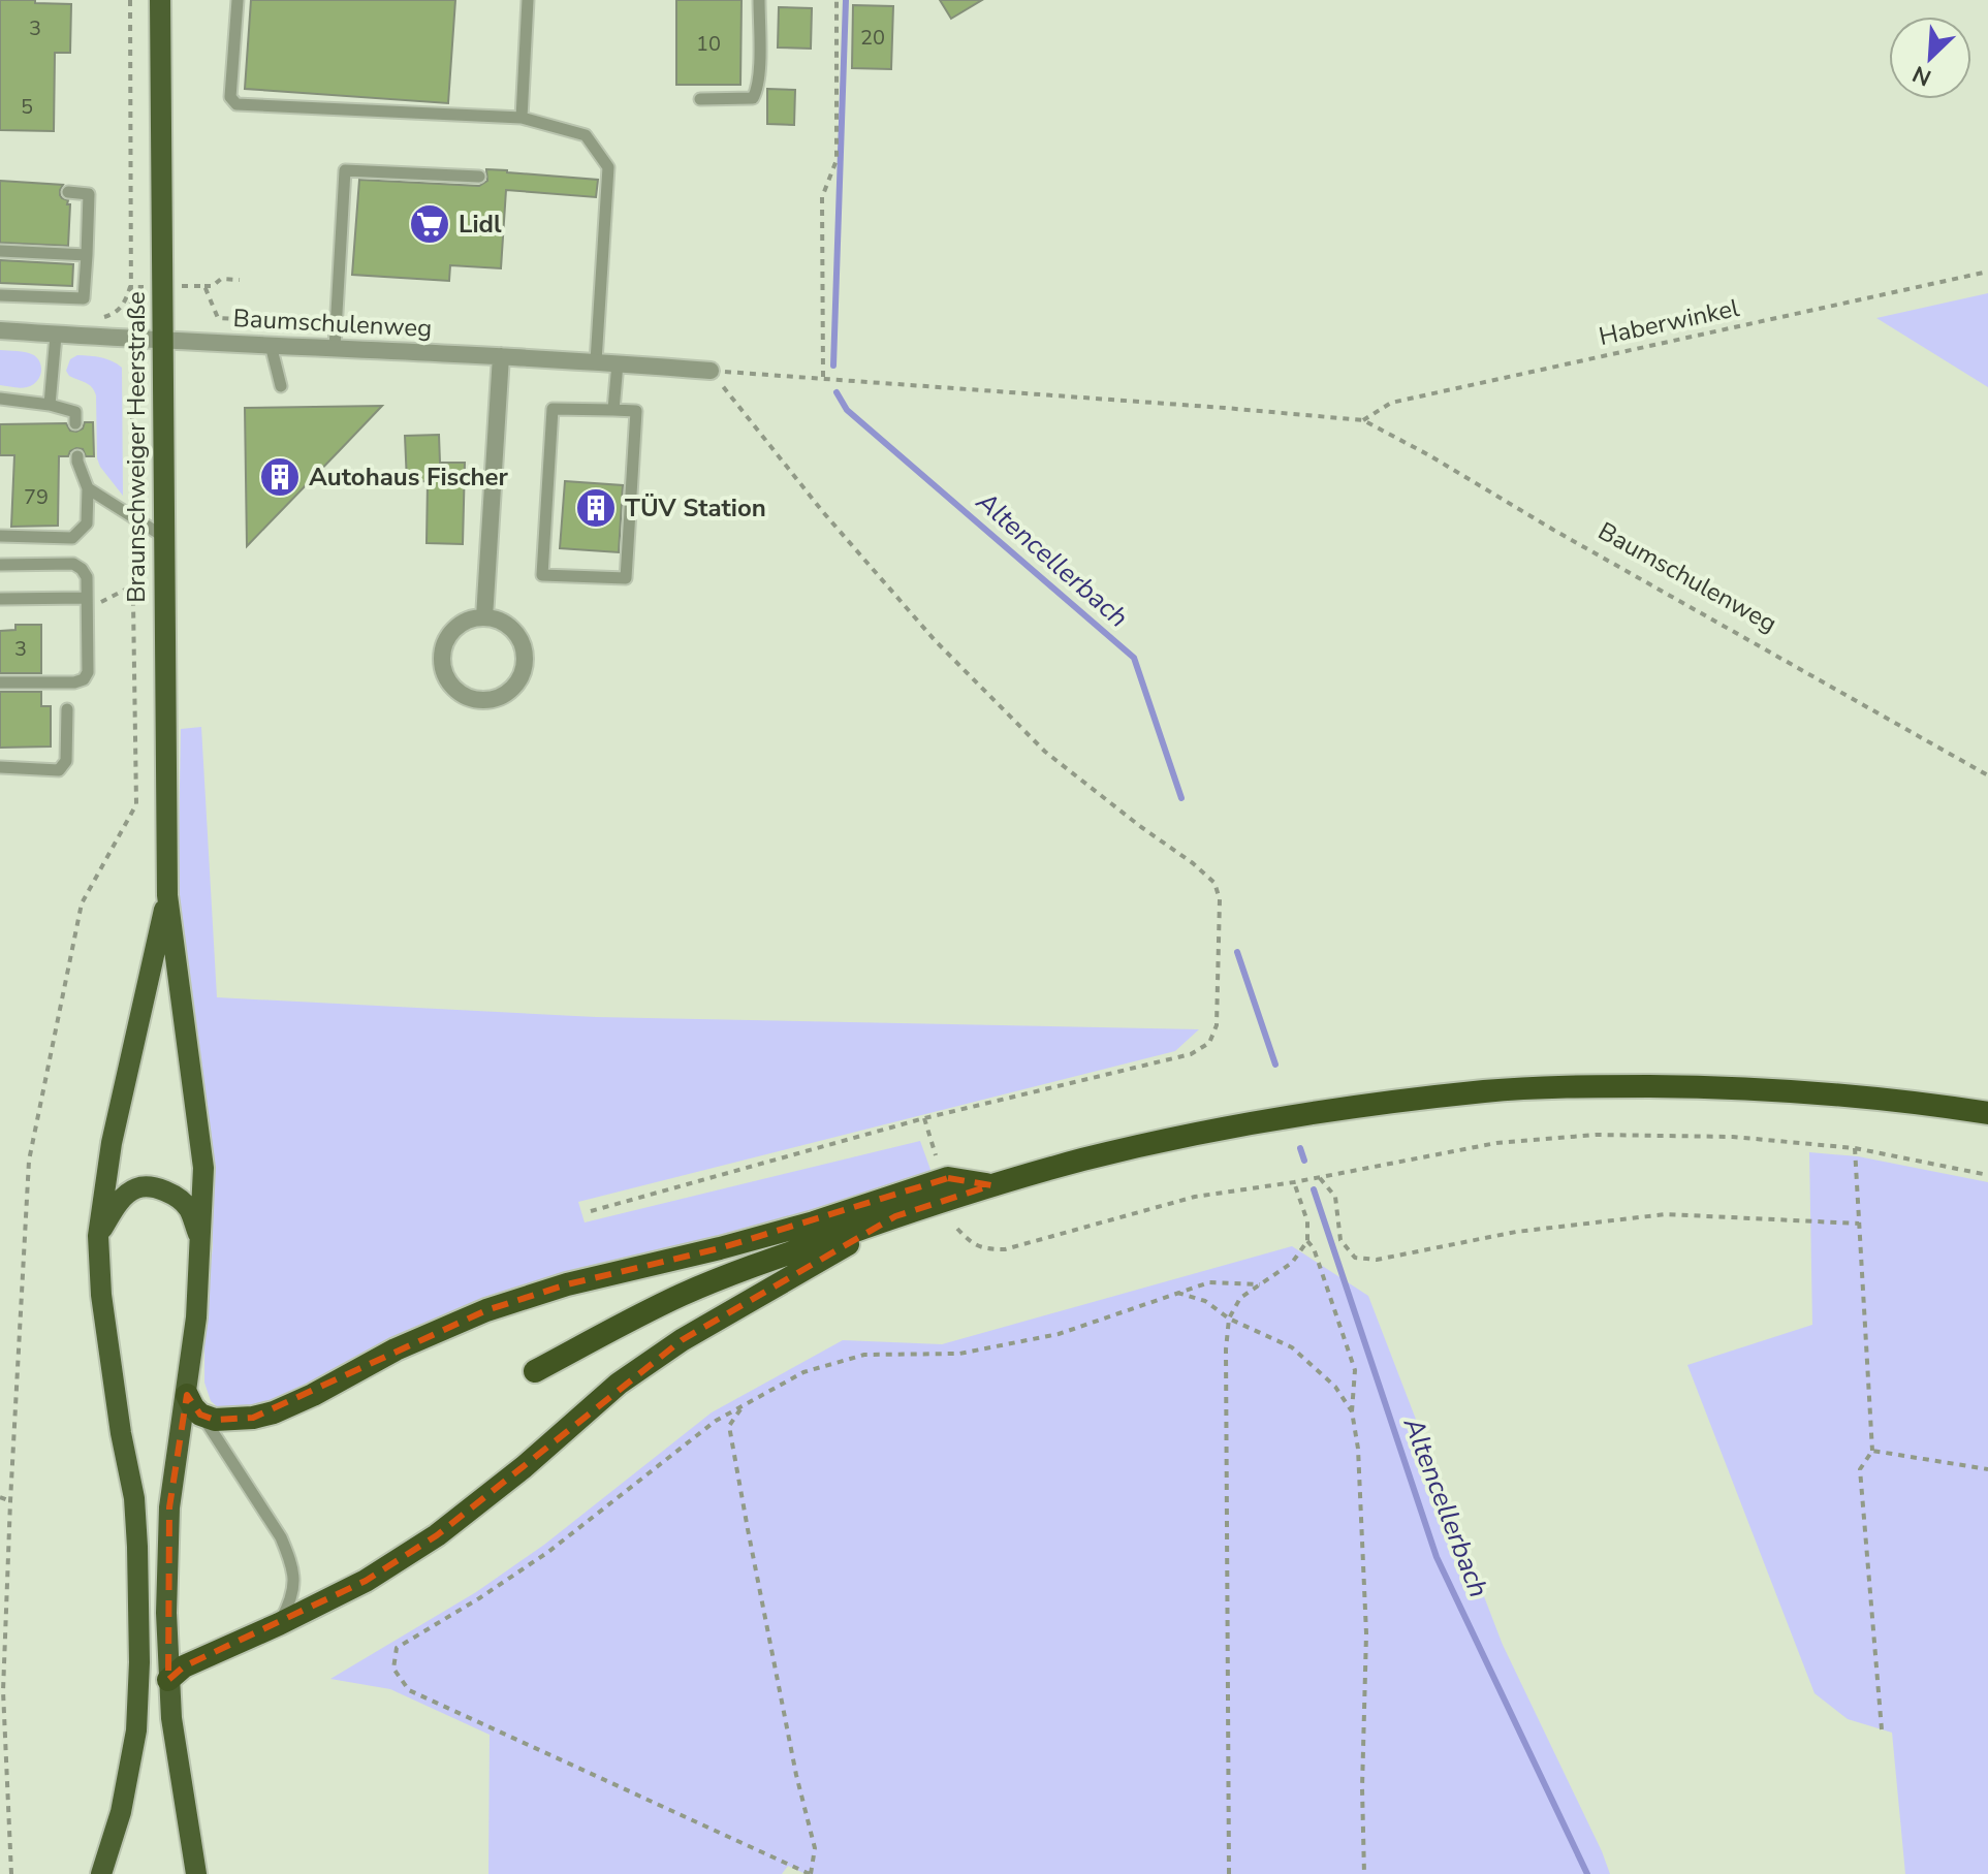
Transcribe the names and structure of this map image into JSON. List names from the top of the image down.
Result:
{
  "streets": {
    "main road": ["Braunschweiger Heerstraße"],
    "street": ["Baumschulenweg"],
    "path": ["Haberwinkel"]
  },
  "crossings": [
    ["Haberwinkel", "Baumschulenweg"],
    ["Baumschulenweg", "Braunschweiger Heerstraße"]
  ],
  "water": ["Altencellerbach"],
  "places": {
    "supermarket": ["Lidl"],
    "building": ["Autohaus Fischer", "TÜV Station"]
  },
  "house_numbers": [
    "3",
    "20",
    "10",
    "5",
    "79",
    "3"
  ],
  "north": "bottom left"
}
